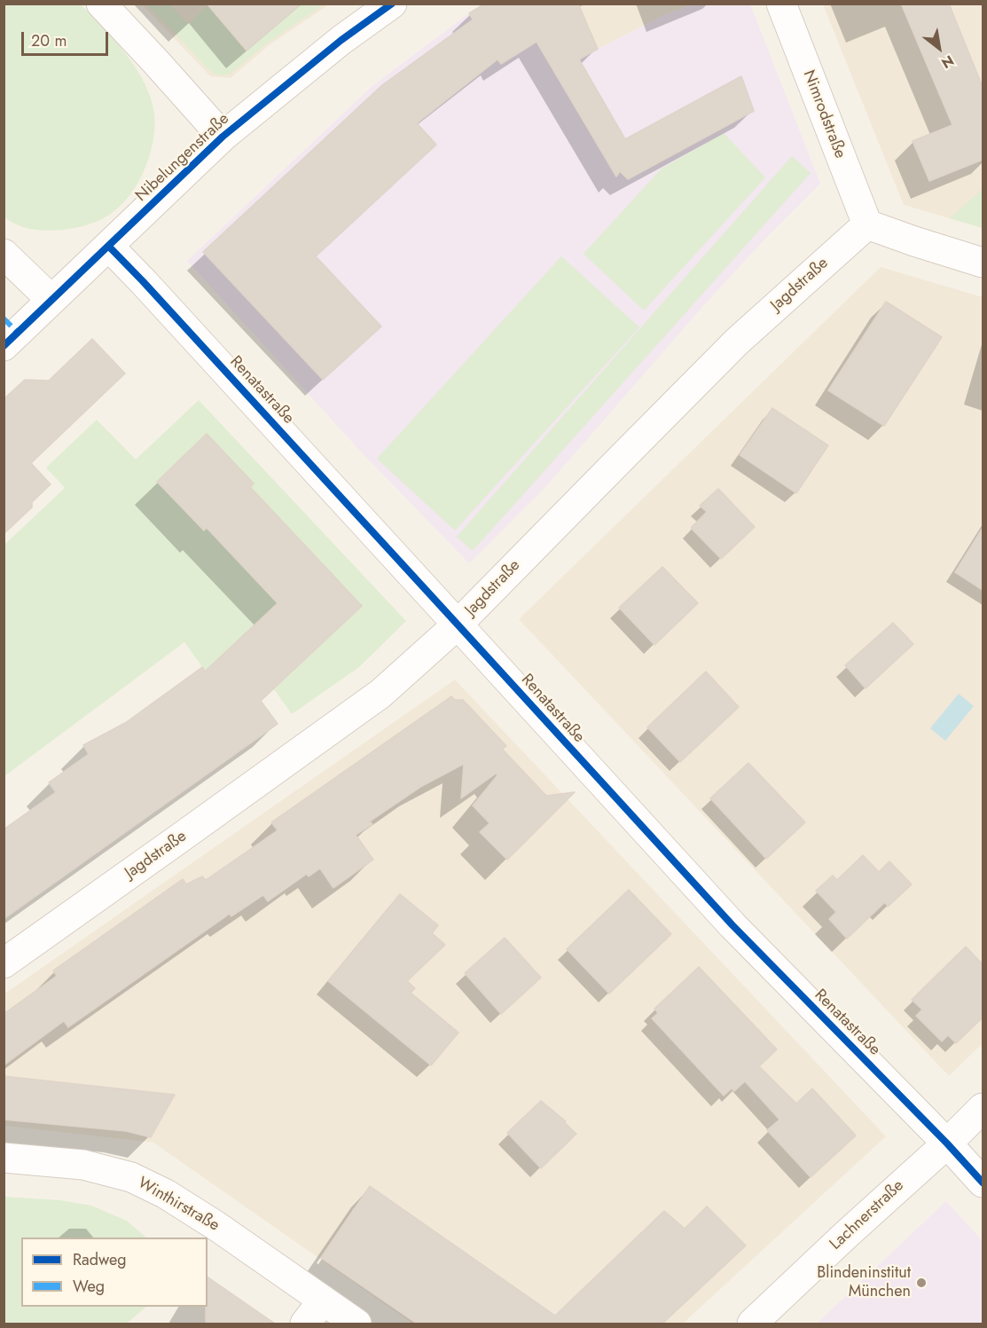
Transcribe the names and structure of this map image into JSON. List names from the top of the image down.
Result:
{
  "streets": {
    "street": [
      "Nimrodstraße",
      "Nibelungenstraße",
      "Jagdstraße",
      "Renatastraße",
      "Winthirstraße",
      "Lachnerstraße"
    ]
  },
  "crossings": [
    ["Nimrodstraße", "Jagdstraße"],
    ["Nibelungenstraße", "Renatastraße"],
    ["Jagdstraße", "Renatastraße"],
    ["Renatastraße", "Lachnerstraße"]
  ],
  "places": ["Blindeninstitut München"],
  "legend": ["Radweg", "Weg"],
  "scale_bar": "20 m",
  "north": "bottom right"
}
